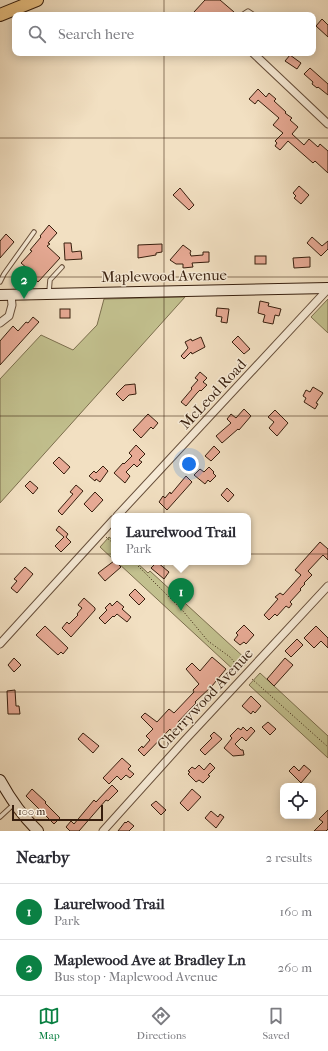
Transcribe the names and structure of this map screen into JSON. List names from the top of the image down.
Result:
{
  "streets": {
    "street": ["Maplewood Avenue", "McLeod Road", "Cherrywood Avenue"]
  },
  "crossings": [
    ["Maplewood Avenue", "McLeod Road"]
  ],
  "scale_bar": "100 m",
  "page": {
    "search": "Search here",
    "pins": ["2", "1"],
    "popup": ["Laurelwood Trail", "Park"],
    "scale": "100 m",
    "heading": ["Nearby", "2 results"],
    "list": [
      {
        "mark": "1",
        "name": "Laurelwood Trail",
        "note": "Park",
        "value": "160 m"
      },
      {
        "mark": "2",
        "name": "Maplewood Ave at Bradley Ln",
        "note": "Bus stop · Maplewood Avenue",
        "value": "260 m"
      }
    ],
    "nav": ["Map", "Directions", "Saved"]
  }
}
